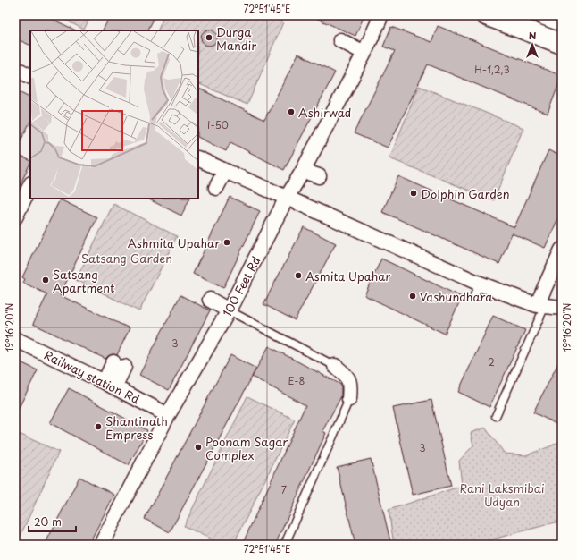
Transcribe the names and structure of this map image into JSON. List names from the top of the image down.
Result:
{
  "streets": {
    "street": ["100 Feet Rd", "Railway station Rd"]
  },
  "crossings": [
    ["100 Feet Rd", "Railway station Rd"]
  ],
  "parks": ["Satsang Garden", "Rani Laksmibai Udyan"],
  "places": [
    "Durga Mandir",
    "Ashirwad",
    "Dolphin Garden",
    "Ashmita Upahar",
    "Asmita Upahar",
    "Satsang Apartment",
    "Vashundhara",
    "Shantinath Empress",
    "Poonam Sagar Complex"
  ],
  "house_numbers": [
    "H-1,2,3",
    "I-50",
    "3",
    "2",
    "E-8",
    "3",
    "7"
  ],
  "scale_bar": "20 m",
  "north": "top",
  "coordinates": ["72°51'45\"E", "19°16'20\"N"]
}
